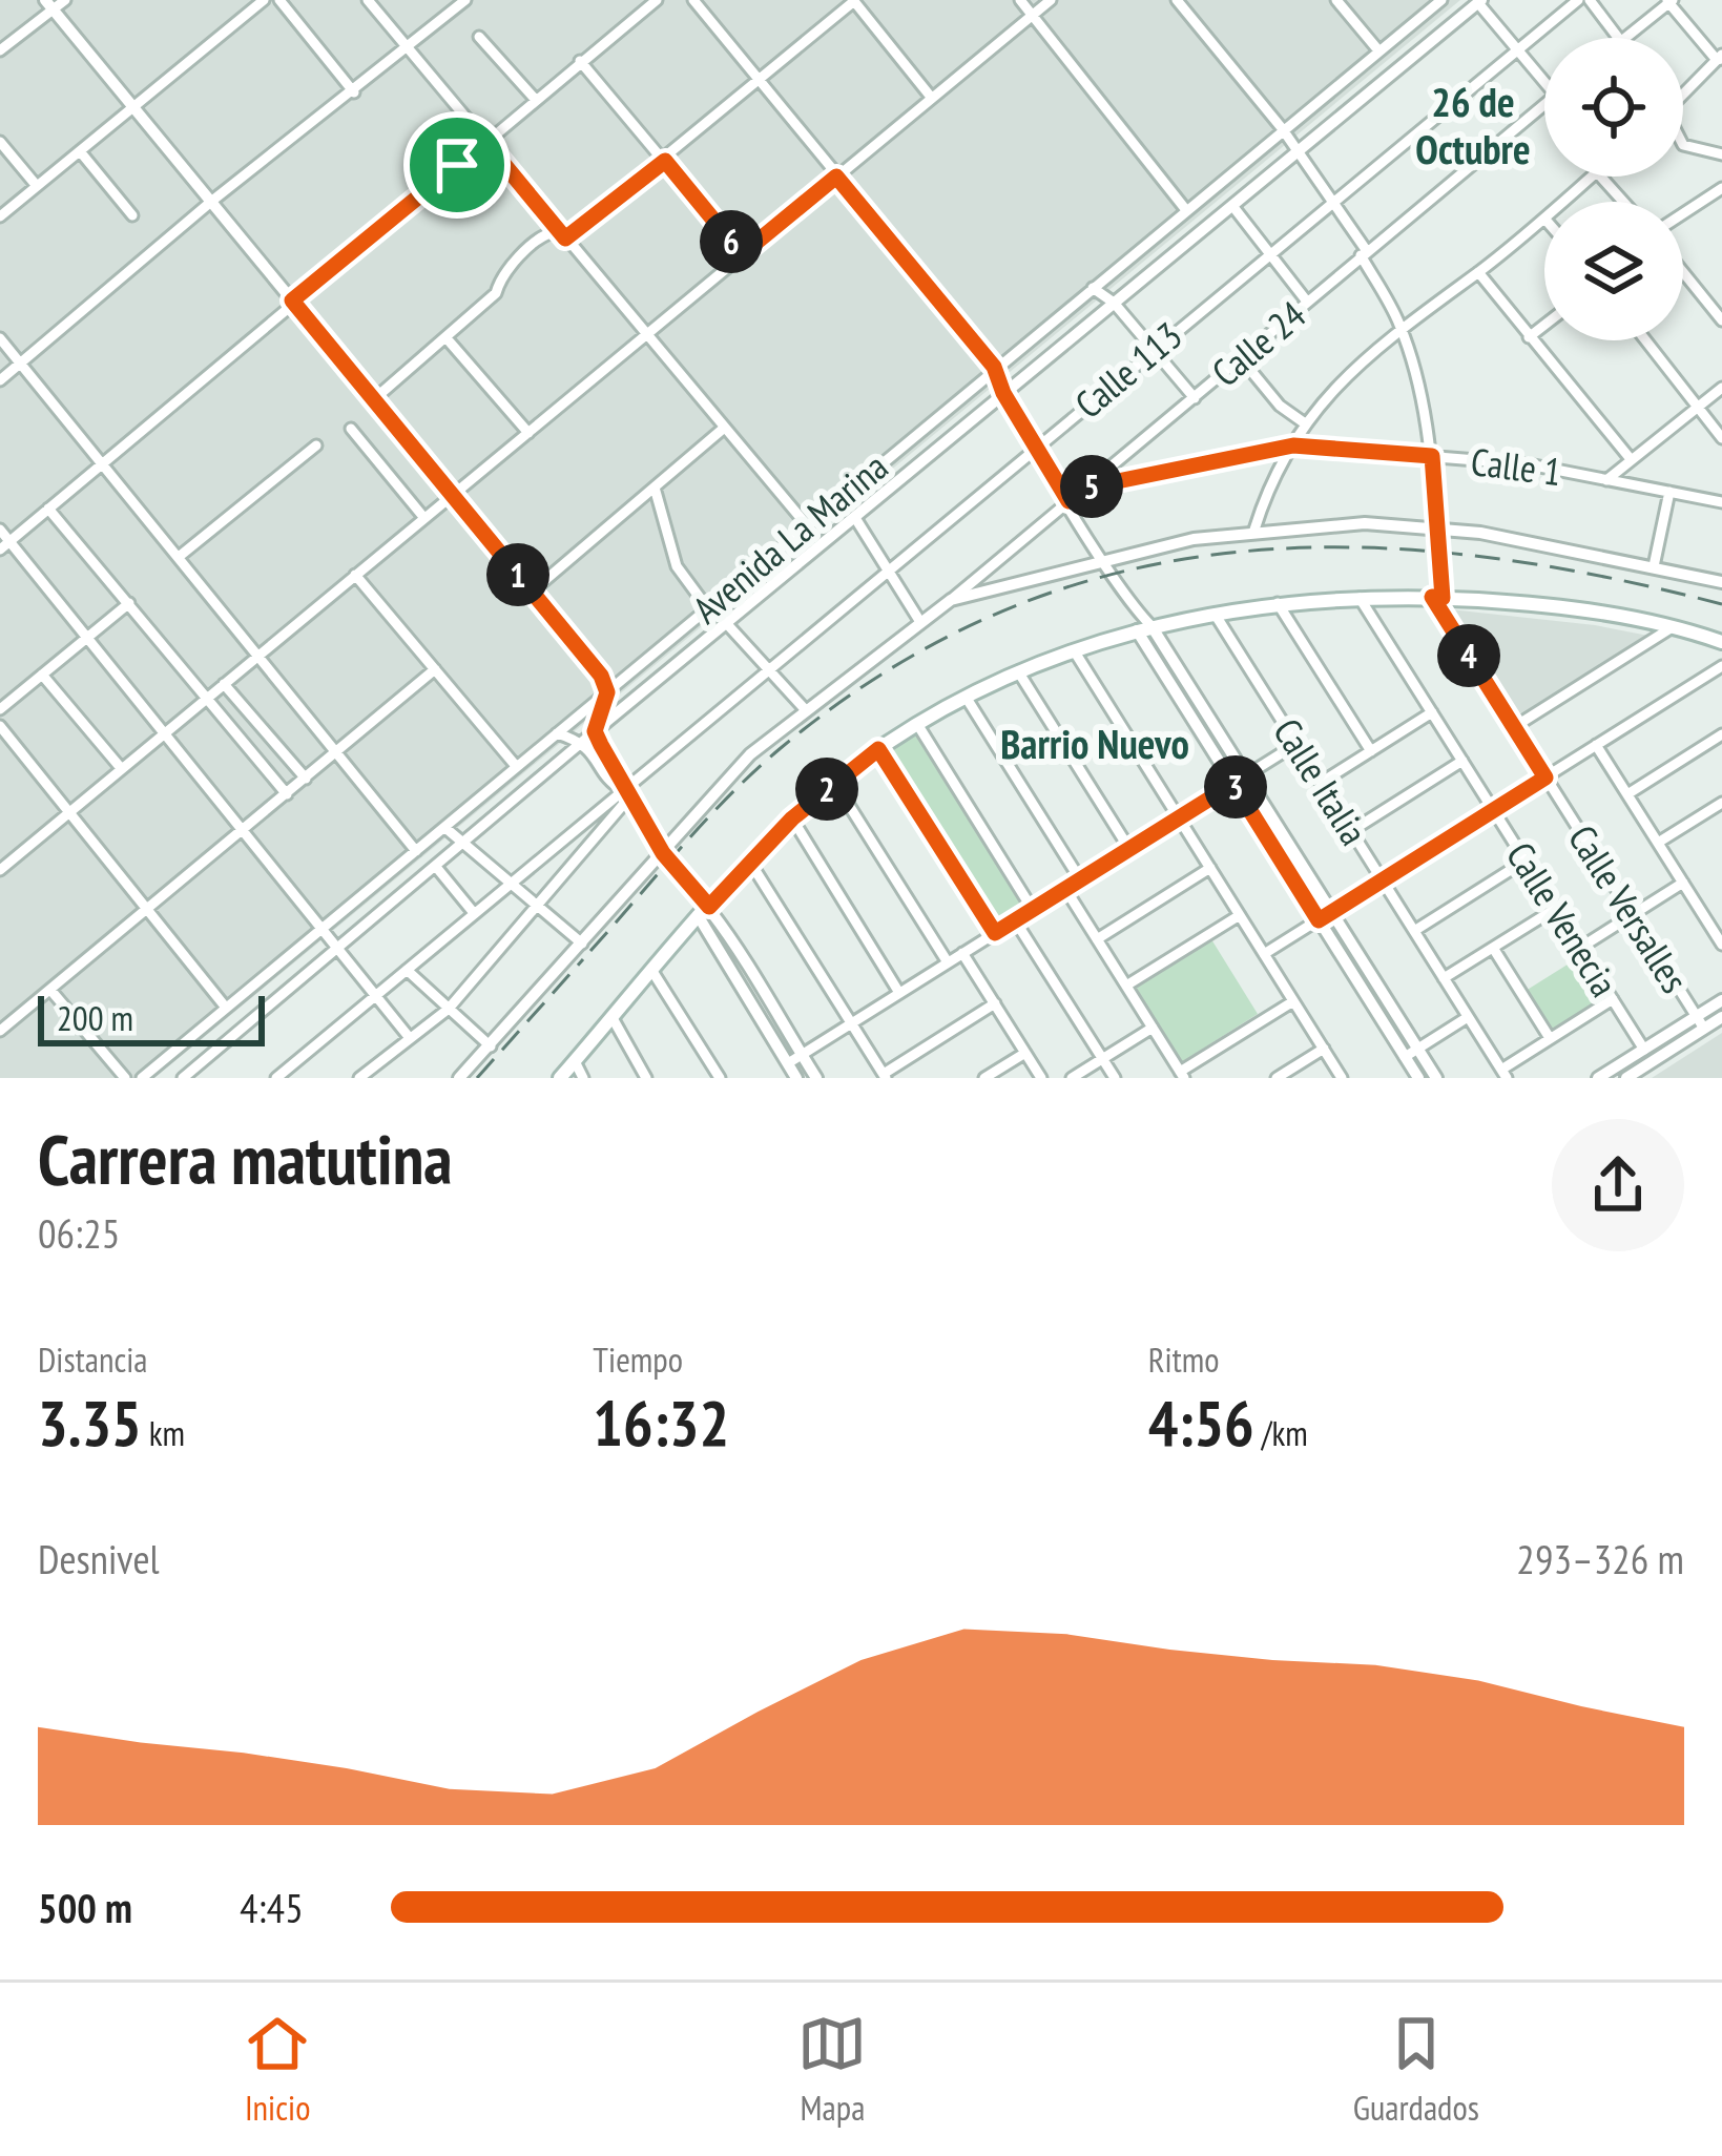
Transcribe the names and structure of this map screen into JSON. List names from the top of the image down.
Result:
{
  "streets": {
    "street": [
      "Calle 24",
      "Calle 113",
      "Calle 1",
      "Avenida La Marina",
      "Calle Italia",
      "Calle Versalles",
      "Calle Venecia"
    ]
  },
  "crossings": [
    ["Calle 24", "Calle 1"]
  ],
  "districts": ["26 de Octubre", "Barrio Nuevo"],
  "scale_bar": "200 m",
  "page": {
    "pins": [
      "6",
      "5",
      "1",
      "4",
      "3",
      "2"
    ],
    "scale": "200 m",
    "heading": ["Carrera matutina", "06:25"],
    "stats": [
      ["Distancia", "3.35 km"],
      ["Tiempo", "16:32"],
      ["Ritmo", "4:56 /km"]
    ],
    "chart": ["Desnivel", "293–326 m"],
    "list": [
      {
        "name": "500 m",
        "note": "4:45"
      }
    ],
    "tabs": ["Inicio", "Mapa", "Guardados"]
  }
}
